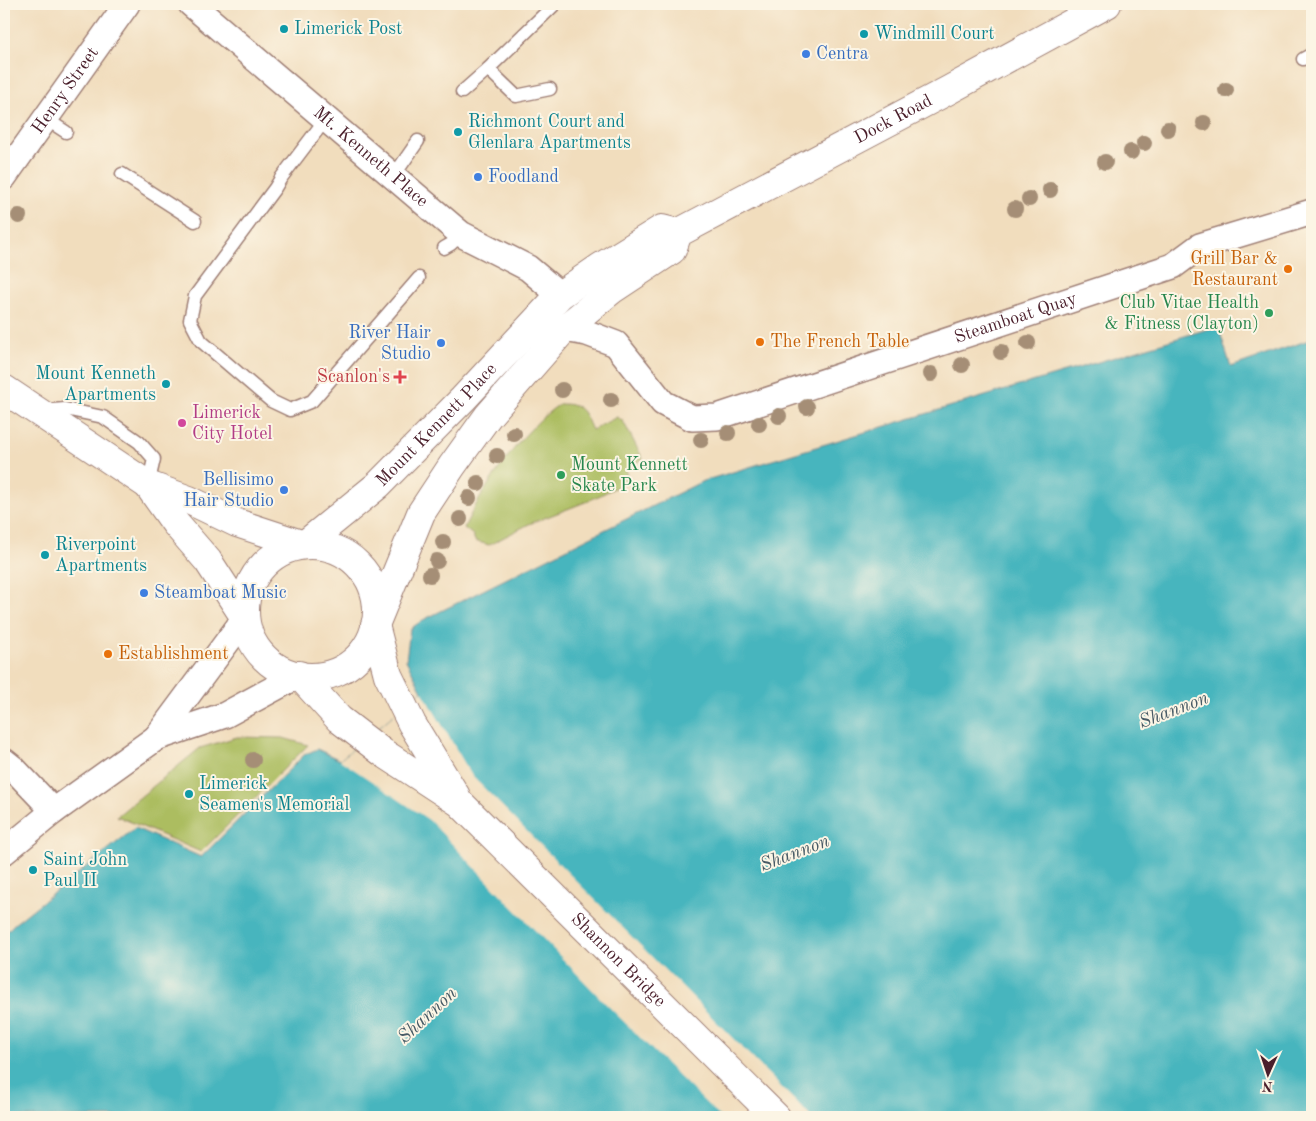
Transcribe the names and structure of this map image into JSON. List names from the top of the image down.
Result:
{
  "streets": {
    "main road": ["Dock Road", "Mount Kennett Place", "Shannon Bridge"],
    "street": ["Henry Street", "Mt. Kenneth Place", "Steamboat Quay"]
  },
  "crossings": [
    ["Dock Road", "Mt. Kenneth Place"],
    ["Dock Road", "Mount Kennett Place"],
    ["Mt. Kenneth Place", "Mount Kennett Place"],
    ["Steamboat Quay", "Mount Kennett Place"]
  ],
  "water": ["Shannon"],
  "places": {
    "other": [
      "Limerick Post",
      "Windmill Court",
      "Centra",
      "Richmont Court and Glenlara Apartments",
      "Foodland",
      "Grill Bar & Restaurant",
      "Club Vitae Health & Fitness (Clayton)",
      "The French Table",
      "River Hair Studio",
      "Mount Kenneth Apartments",
      "Limerick City Hotel",
      "Mount Kennett Skate Park",
      "Bellisimo Hair Studio",
      "Riverpoint Apartments",
      "Steamboat Music",
      "Establishment",
      "Limerick Seamen's Memorial",
      "Saint John Paul II"
    ],
    "health": ["Scanlon's"]
  },
  "north": "bottom"
}
